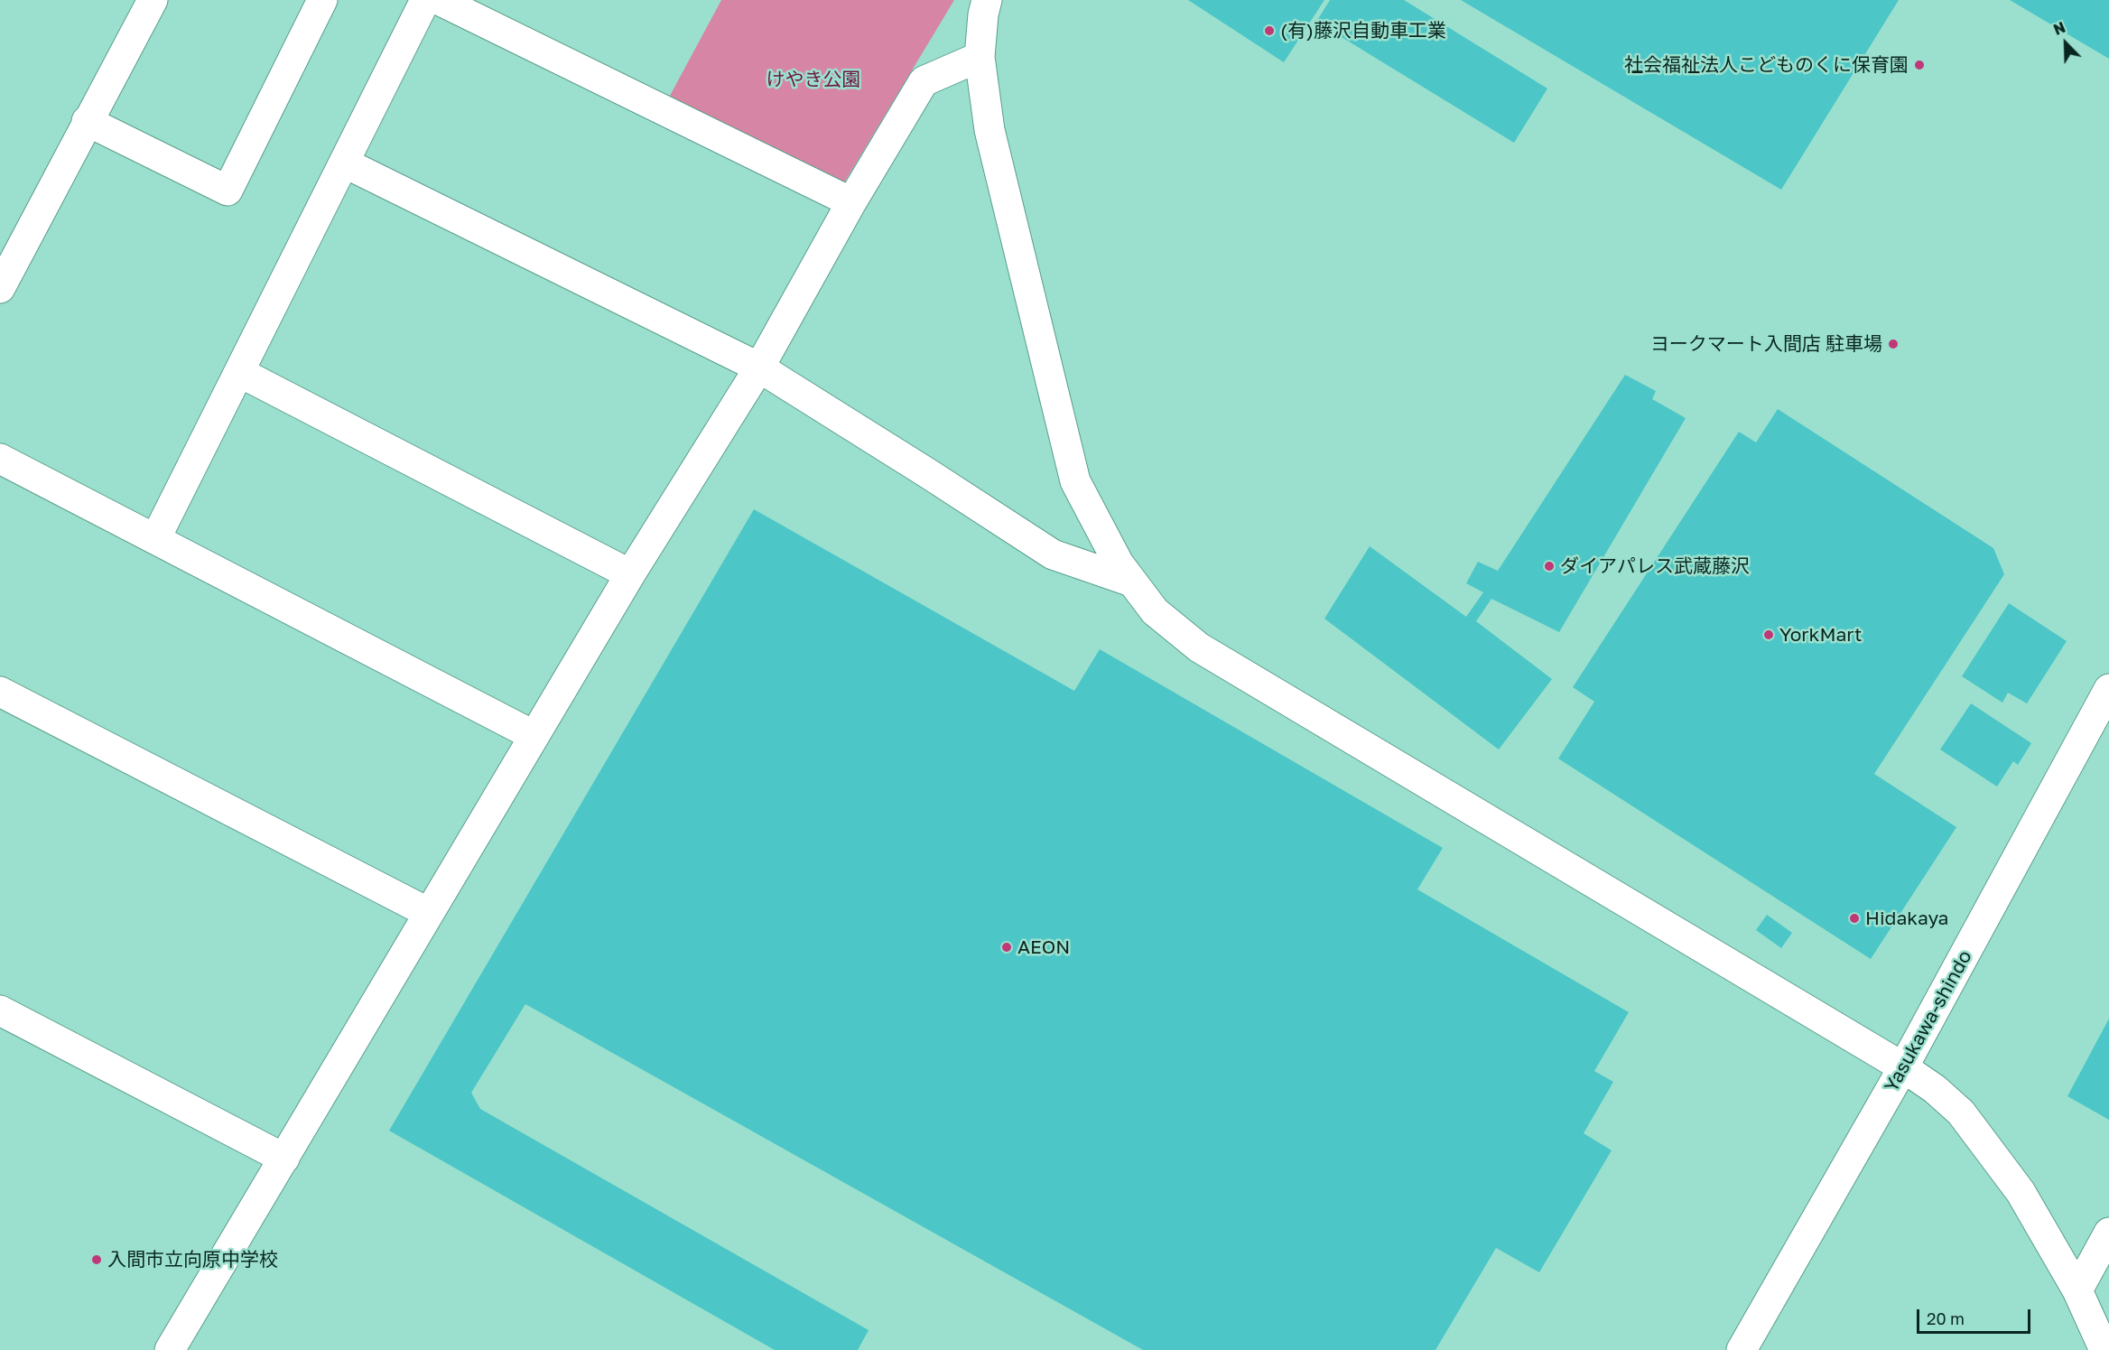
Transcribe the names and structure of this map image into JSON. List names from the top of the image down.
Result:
{
  "streets": {
    "street": ["Yasukawa-shindo"]
  },
  "parks": ["けやき公園"],
  "places": [
    "(有)藤沢自動車工業",
    "社会福祉法人こどものくに保育園",
    "ヨークマート入間店 駐車場",
    "ダイアパレス武蔵藤沢",
    "YorkMart",
    "Hidakaya",
    "AEON",
    "入間市立向原中学校"
  ],
  "scale_bar": "20 m",
  "north": "top left"
}
